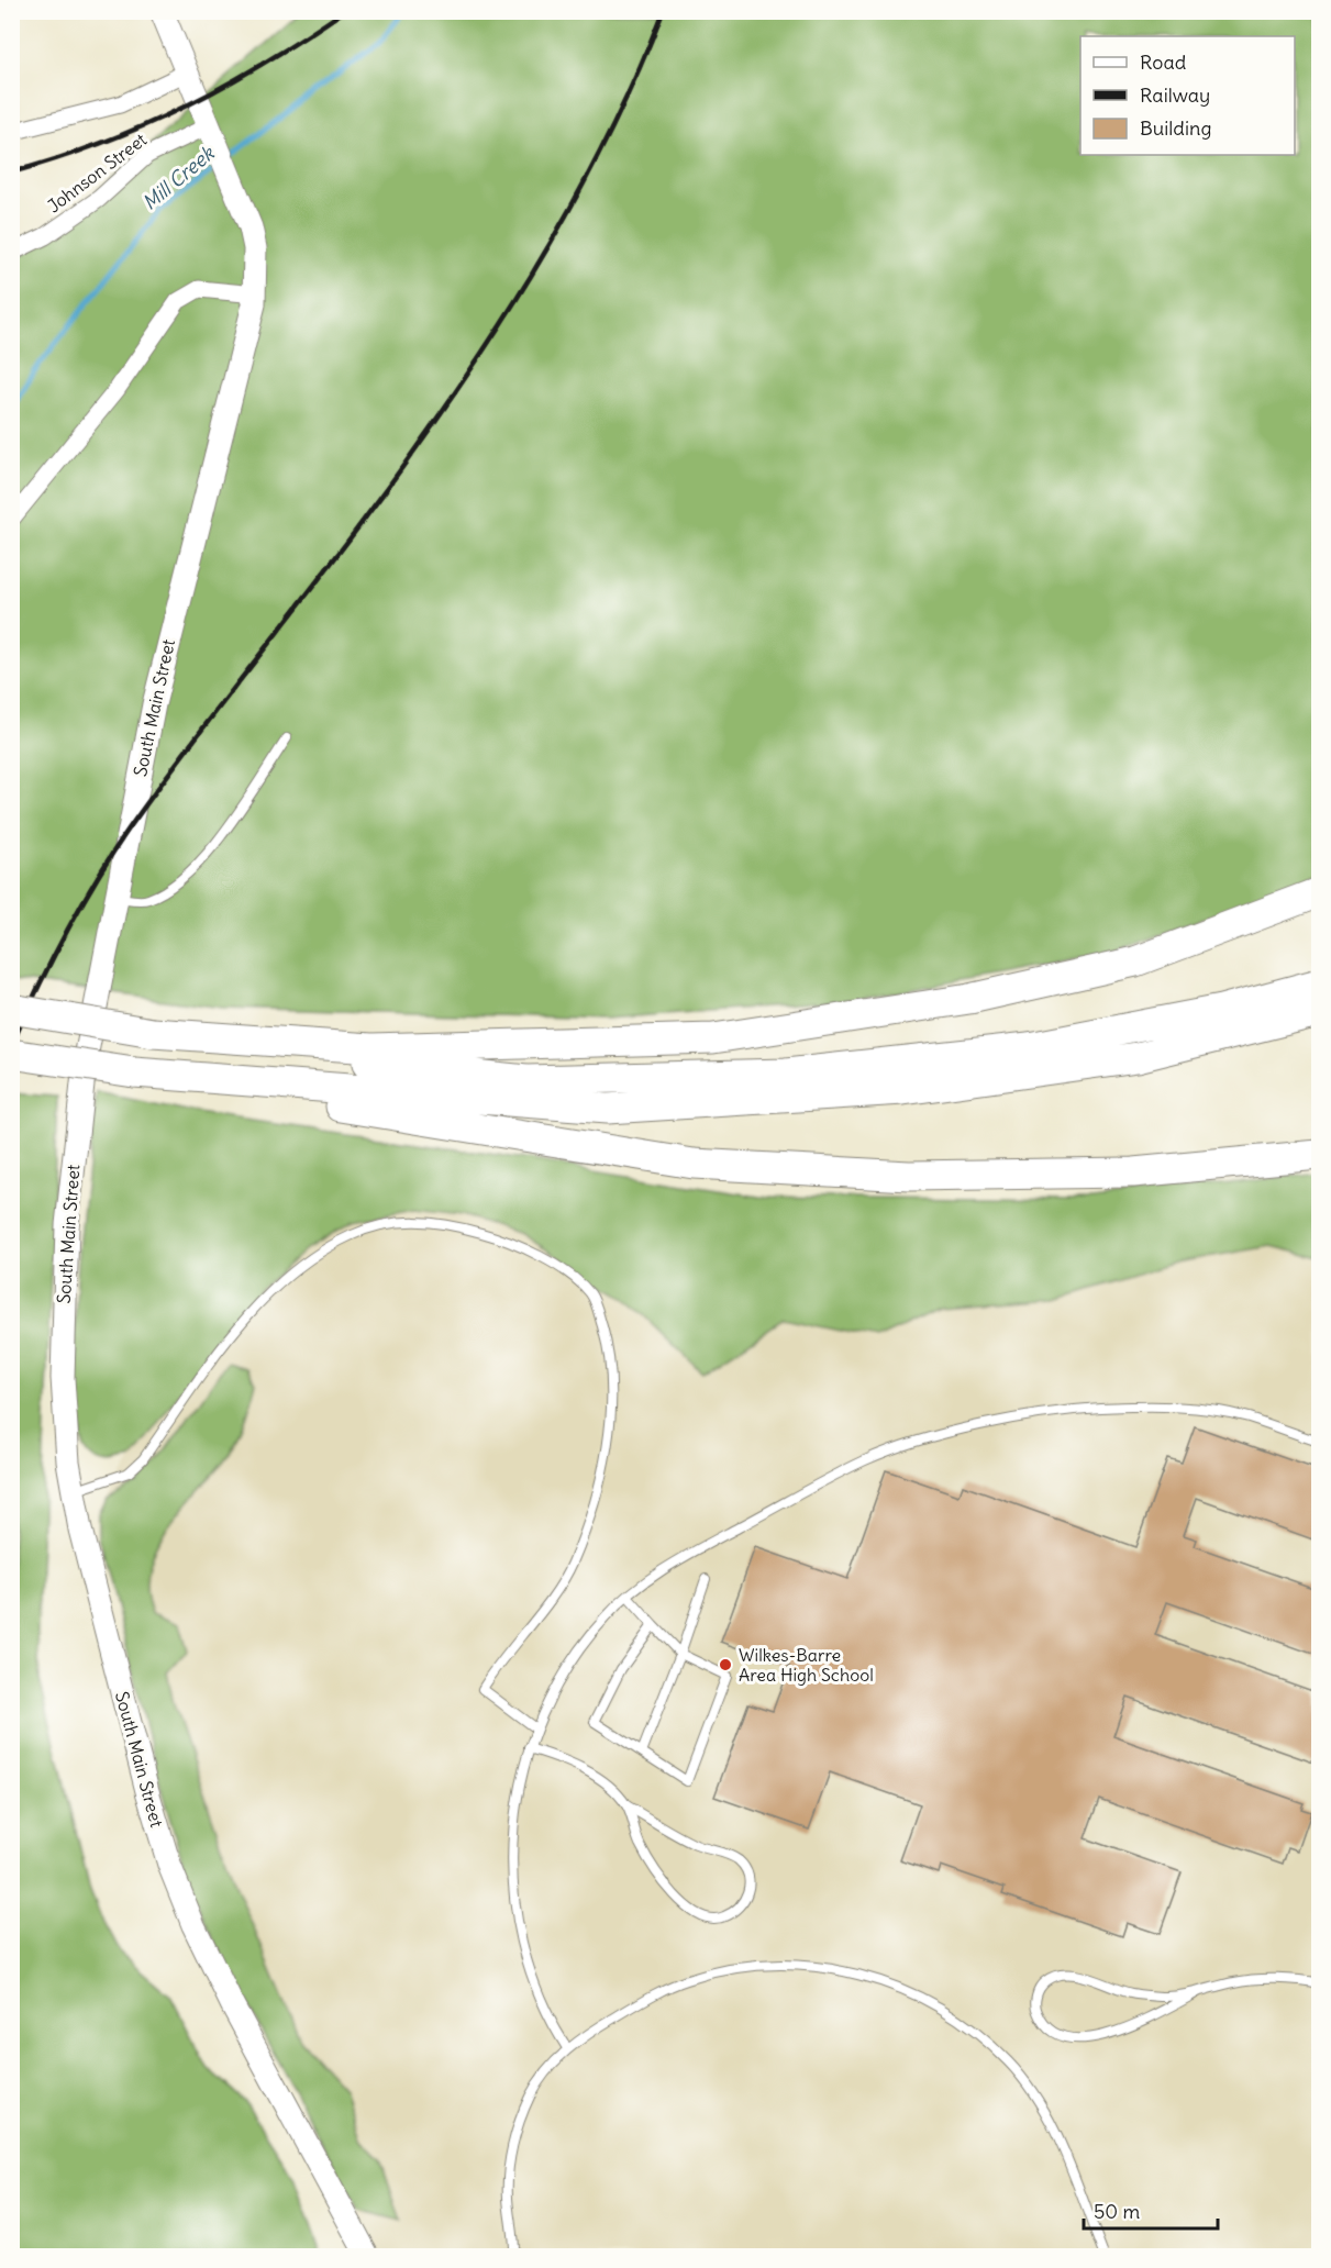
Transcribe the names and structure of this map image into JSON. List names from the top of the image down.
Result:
{
  "streets": {
    "main road": ["South Main Street"],
    "street": ["Johnson Street"]
  },
  "crossings": [
    ["Johnson Street", "South Main Street"]
  ],
  "water": ["Mill Creek"],
  "places": ["Wilkes-Barre Area High School"],
  "legend": ["Road", "Railway", "Building"],
  "scale_bar": "50 m"
}
